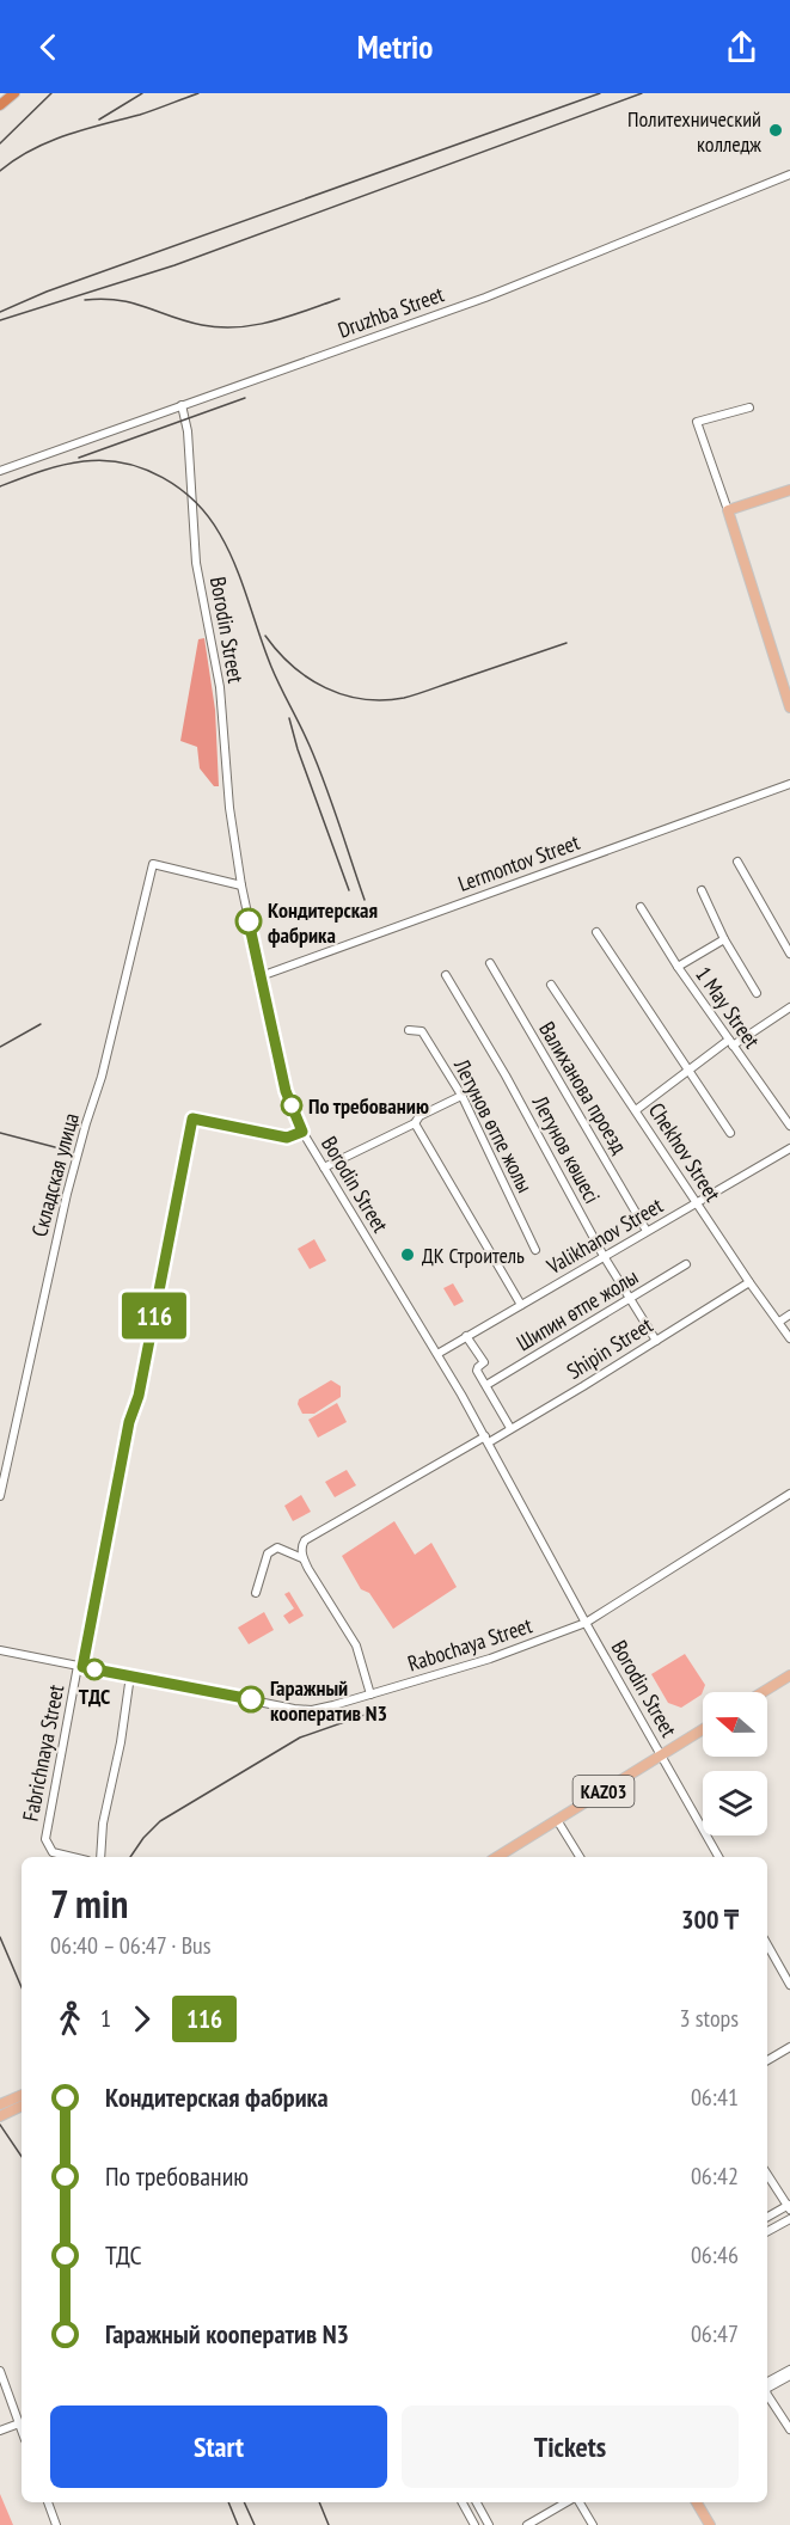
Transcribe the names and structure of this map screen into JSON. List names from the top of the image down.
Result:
{
  "streets": {
    "main road": ["KАZ03"],
    "street": [
      "Druzhba Street",
      "Borodin Street",
      "Lermontov Street",
      "1 May Street",
      "Валиханова проезд",
      "Летунов өтпе жолы",
      "Летунов көшесі",
      "Chekhov Street",
      "Складская улица",
      "Valikhanov Street",
      "Шипин өтпе жолы",
      "Shipin Street",
      "Rabochaya Street",
      "Fabrichnaya Street"
    ]
  },
  "crossings": [
    ["Druzhba Street", "Borodin Street"],
    ["Borodin Street", "Lermontov Street"],
    ["Borodin Street", "Складская улица"],
    ["Borodin Street", "Valikhanov Street"],
    ["Borodin Street", "Shipin Street"],
    ["Borodin Street", "Rabochaya Street"],
    ["Borodin Street", "Fabrichnaya Street"],
    ["Borodin Street", "KАZ03"],
    ["Валиханова проезд", "Valikhanov Street"],
    ["Летунов көшесі", "Valikhanov Street"],
    ["Летунов көшесі", "Шипин өтпе жолы"],
    ["Летунов көшесі", "Shipin Street"],
    ["Chekhov Street", "Valikhanov Street"],
    ["Chekhov Street", "Shipin Street"],
    ["Rabochaya Street", "Fabrichnaya Street"]
  ],
  "places": [
    "Политехнический колледж",
    "Кондитерская фабрика",
    "По требованию",
    "ДК Строитель",
    "ТДС",
    "Гаражный кооператив N3"
  ],
  "lines": ["bus line 116"],
  "north": "left",
  "page": {
    "header": "Metrio",
    "on_map": "116",
    "heading": ["7 min", "06:40 – 06:47 · Bus", "300 ₸"],
    "legs": ["1", "116", "3 stops"],
    "list": [
      {
        "name": "Кондитерская фабрика",
        "value": "06:41"
      },
      {
        "name": "По требованию",
        "value": "06:42"
      },
      {
        "name": "ТДС",
        "value": "06:46"
      },
      {
        "name": "Гаражный кооператив N3",
        "value": "06:47"
      }
    ],
    "buttons": ["Start", "Tickets"]
  }
}
